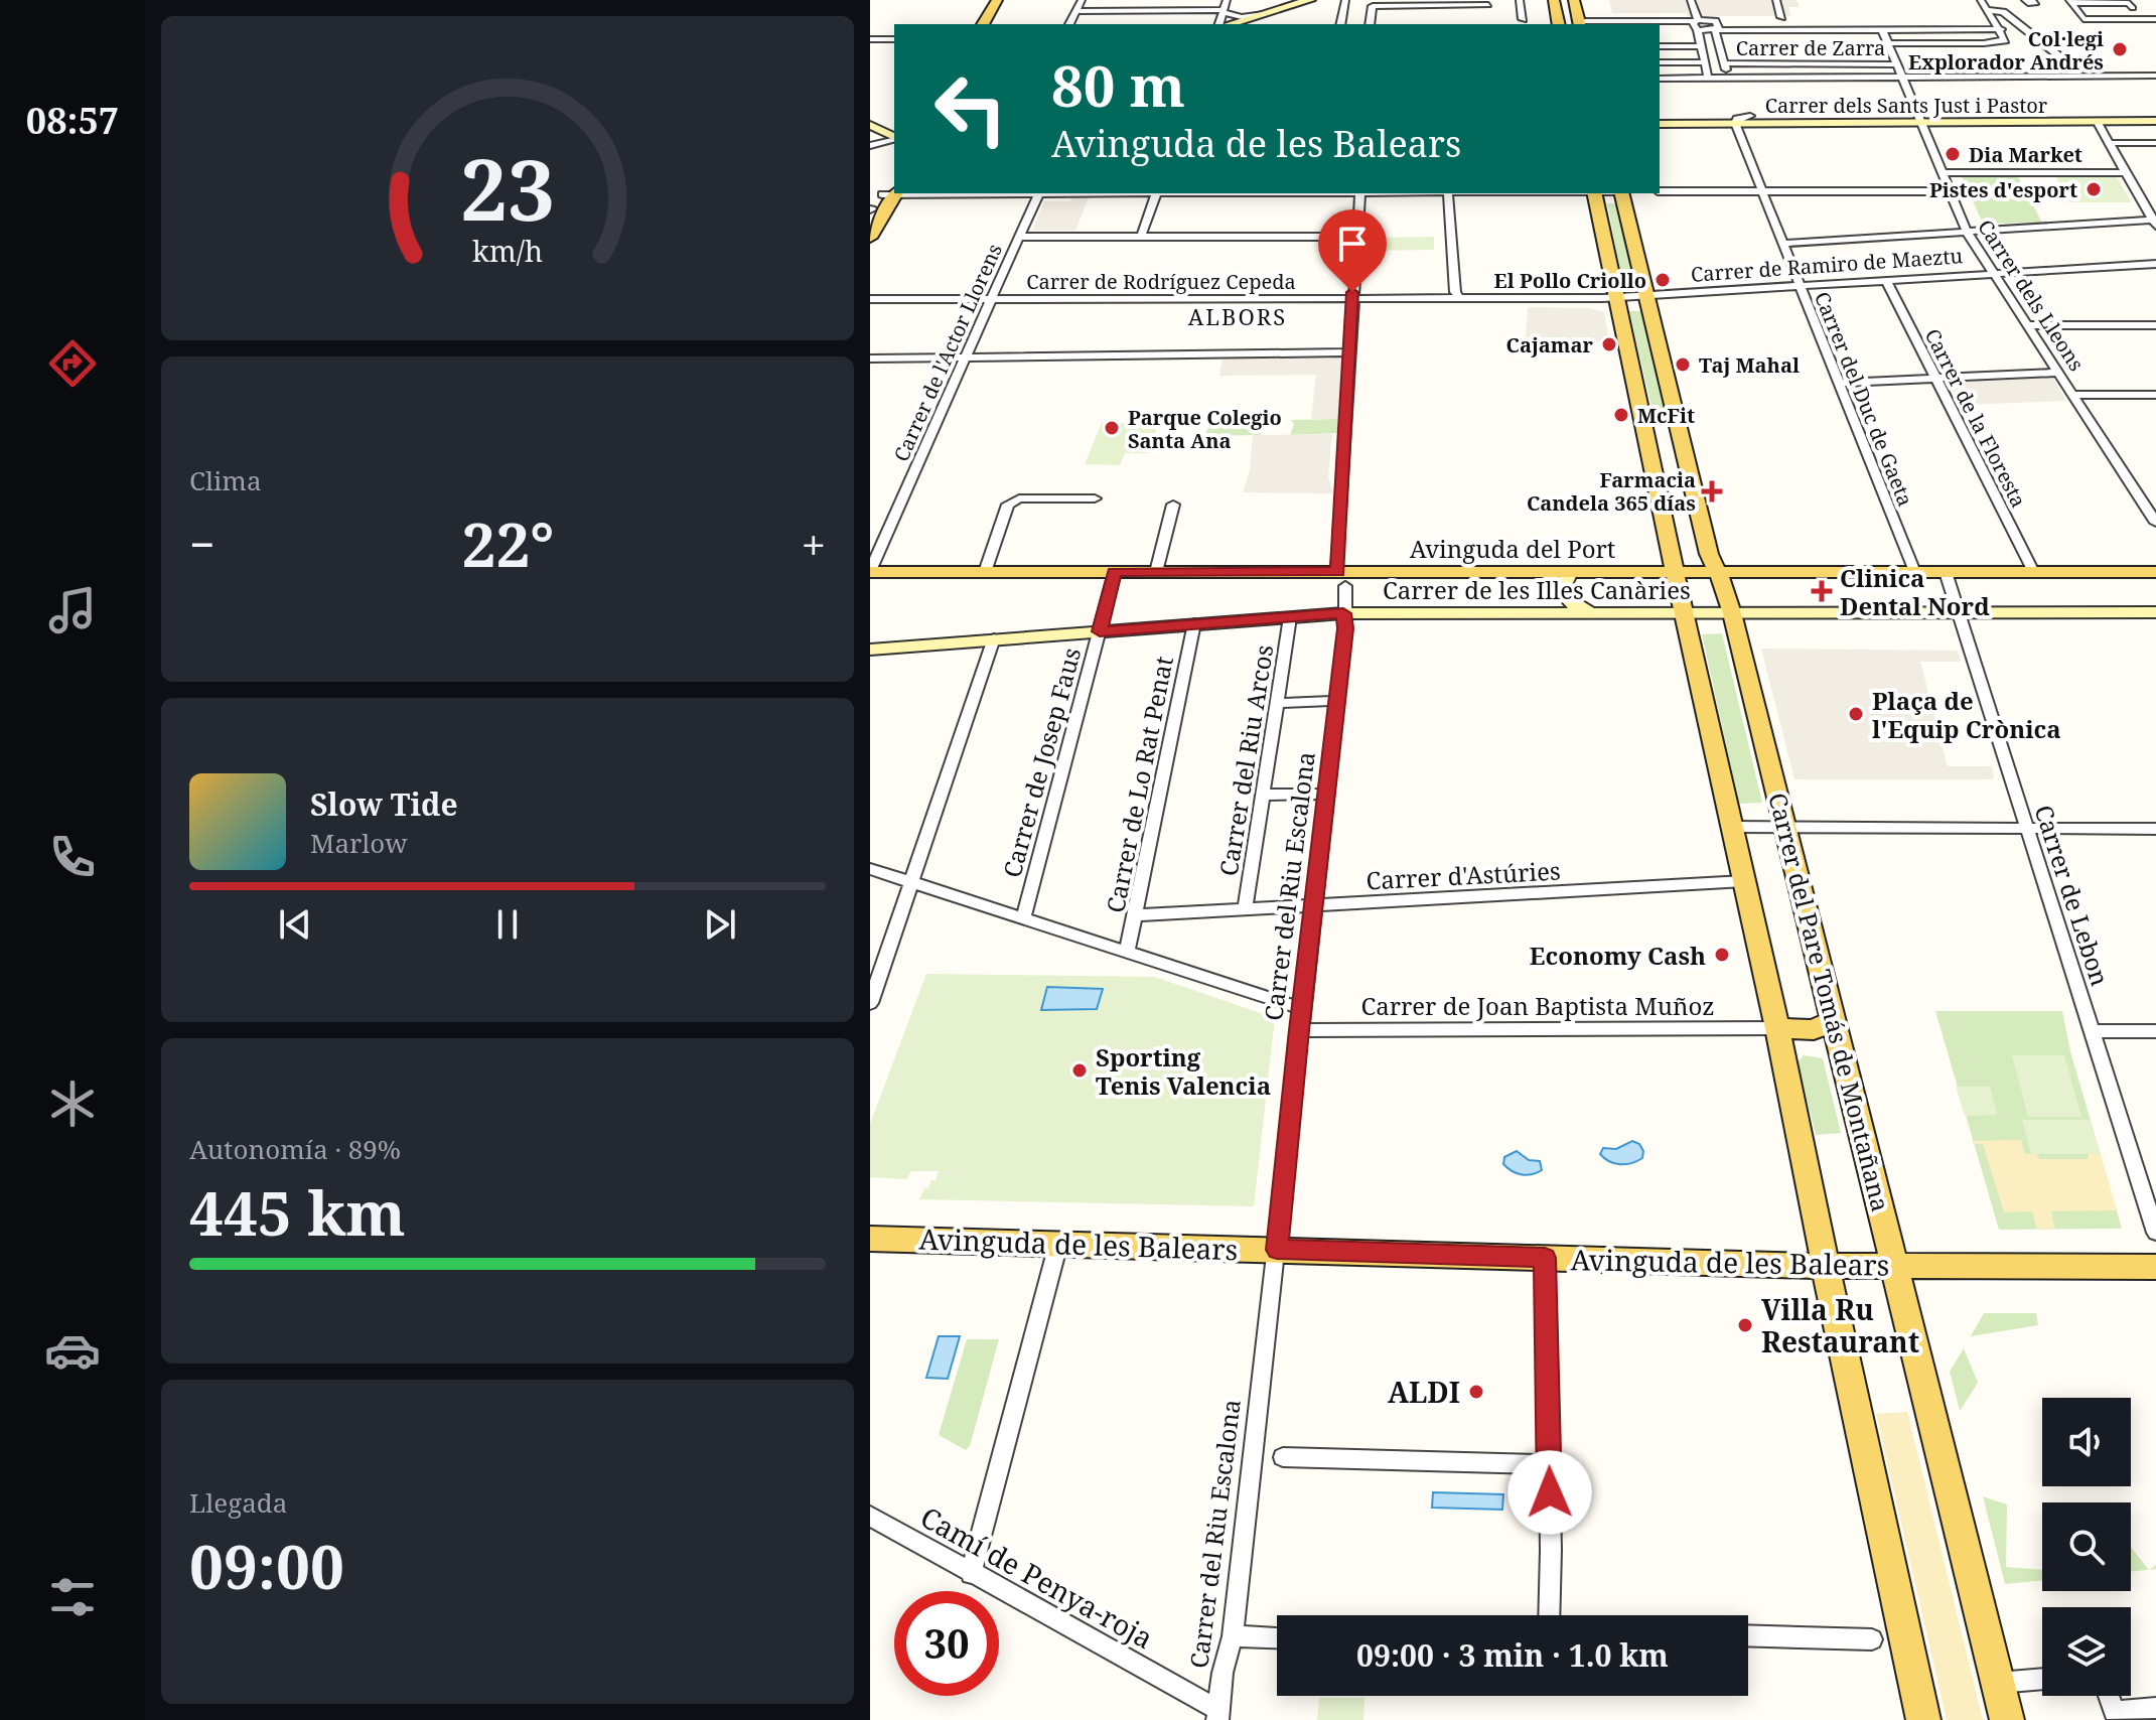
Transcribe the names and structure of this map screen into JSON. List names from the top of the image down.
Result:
{
  "streets": {
    "main road": ["Avinguda del Port", "Carrer del Pare Tomás de Montañana", "Avinguda de les Balears"],
    "street": [
      "Carrer de Zarra",
      "Carrer dels Sants Just i Pastor",
      "Carrer de Ramiro de Maeztu",
      "Carrer de Rodríguez Cepeda",
      "Carrer dels Lleons",
      "Carrer de l'Actor Llorens",
      "Carrer del Duc de Gaeta",
      "Carrer de la Floresta",
      "Carrer de les Illes Canàries",
      "Carrer del Riu Arcos",
      "Carrer de Josep Faus",
      "Carrer de Lo Rat Penat",
      "Carrer d'Astúries",
      "Carrer del Riu Escalona",
      "Carrer de Lebon",
      "Carrer de Joan Baptista Muñoz",
      "Camí de Penya-roja"
    ]
  },
  "crossings": [
    ["Carrer de Zarra", "Carrer dels Lleons"],
    ["Carrer dels Sants Just i Pastor", "Carrer dels Lleons"],
    ["Carrer dels Sants Just i Pastor", "Carrer del Duc de Gaeta"],
    ["Carrer de Ramiro de Maeztu", "Carrer de Rodríguez Cepeda"],
    ["Carrer de Ramiro de Maeztu", "Carrer dels Lleons"],
    ["Carrer de Ramiro de Maeztu", "Carrer del Duc de Gaeta"],
    ["Carrer de Ramiro de Maeztu", "Carrer de la Floresta"],
    ["Carrer de Ramiro de Maeztu", "Carrer del Pare Tomás de Montañana"],
    ["Carrer de Rodríguez Cepeda", "Carrer de l'Actor Llorens"],
    ["Carrer de Rodríguez Cepeda", "Carrer del Riu Escalona"],
    ["Carrer de Rodríguez Cepeda", "Carrer del Pare Tomás de Montañana"],
    ["Carrer de l'Actor Llorens", "Avinguda del Port"],
    ["Carrer del Duc de Gaeta", "Avinguda del Port"],
    ["Carrer de la Floresta", "Avinguda del Port"],
    ["Avinguda del Port", "Carrer de Josep Faus"],
    ["Avinguda del Port", "Carrer del Riu Escalona"],
    ["Avinguda del Port", "Carrer de Lebon"],
    ["Avinguda del Port", "Carrer del Pare Tomás de Montañana"],
    ["Carrer de les Illes Canàries", "Carrer del Riu Arcos"],
    ["Carrer de les Illes Canàries", "Carrer de Josep Faus"],
    ["Carrer de les Illes Canàries", "Carrer de Lo Rat Penat"],
    ["Carrer de les Illes Canàries", "Carrer del Riu Escalona"],
    ["Carrer de les Illes Canàries", "Carrer de Lebon"],
    ["Carrer de les Illes Canàries", "Carrer del Pare Tomás de Montañana"],
    ["Carrer del Riu Arcos", "Carrer d'Astúries"],
    ["Carrer de Lo Rat Penat", "Carrer d'Astúries"],
    ["Carrer d'Astúries", "Carrer del Riu Escalona"],
    ["Carrer del Riu Escalona", "Carrer de Joan Baptista Muñoz"],
    ["Carrer del Riu Escalona", "Avinguda de les Balears"],
    ["Carrer del Riu Escalona", "Camí de Penya-roja"],
    ["Carrer del Pare Tomás de Montañana", "Avinguda de les Balears"]
  ],
  "districts": ["ALBORS"],
  "places": {
    "other": [
      "Col·legi Explorador Andrés",
      "Dia Market",
      "Pistes d'esport",
      "El Pollo Criollo",
      "Cajamar",
      "Taj Mahal",
      "McFit",
      "Parque Colegio Santa Ana",
      "Plaça de l'Equip Crònica",
      "Economy Cash",
      "Sporting Tenis Valencia",
      "Villa Ru Restaurant",
      "ALDI"
    ],
    "health": ["Farmacia Candela 365 días", "Clinica Dental Nord"]
  },
  "page": {
    "tabs": "08:57",
    "turn": ["80 m", "Avinguda de les Balears"],
    "tile": [
      "Clima",
      ["Autonomía · 89%", "445 km"],
      ["Llegada", "09:00"]
    ],
    "heat": ["−", "22°", "+"],
    "song": ["Slow Tide", "Marlow"],
    "limit": "30",
    "trip": "09:00 · 3 min · 1.0 km",
    "gauge": ["23", "km/h"]
  }
}
